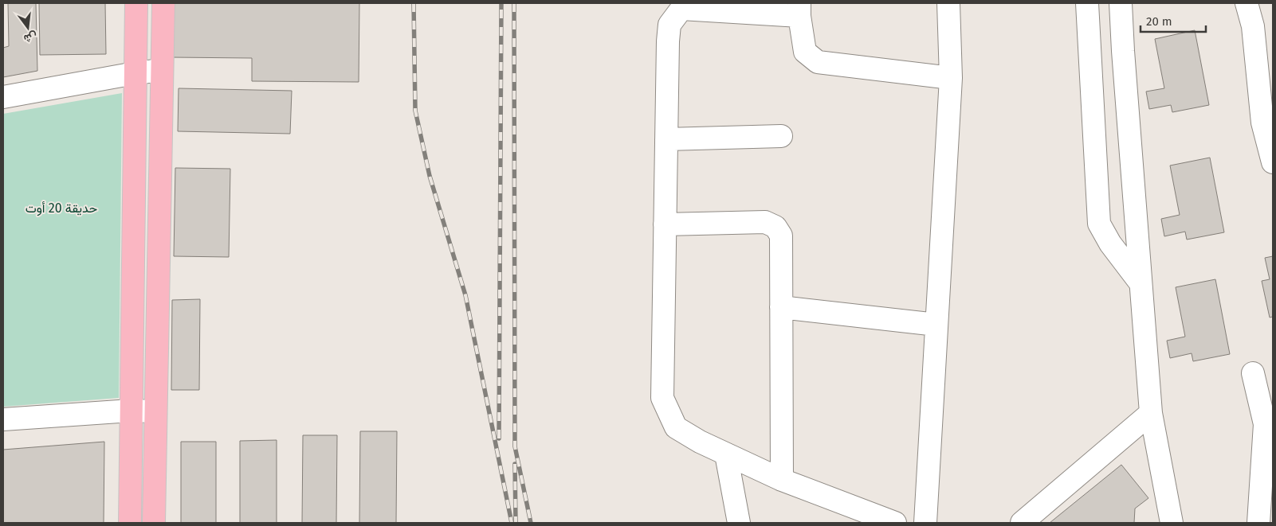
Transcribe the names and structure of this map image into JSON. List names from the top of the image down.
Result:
{
  "parks": ["حديقة 20 أوت"],
  "scale_bar": "20 m",
  "north": "bottom"
}
